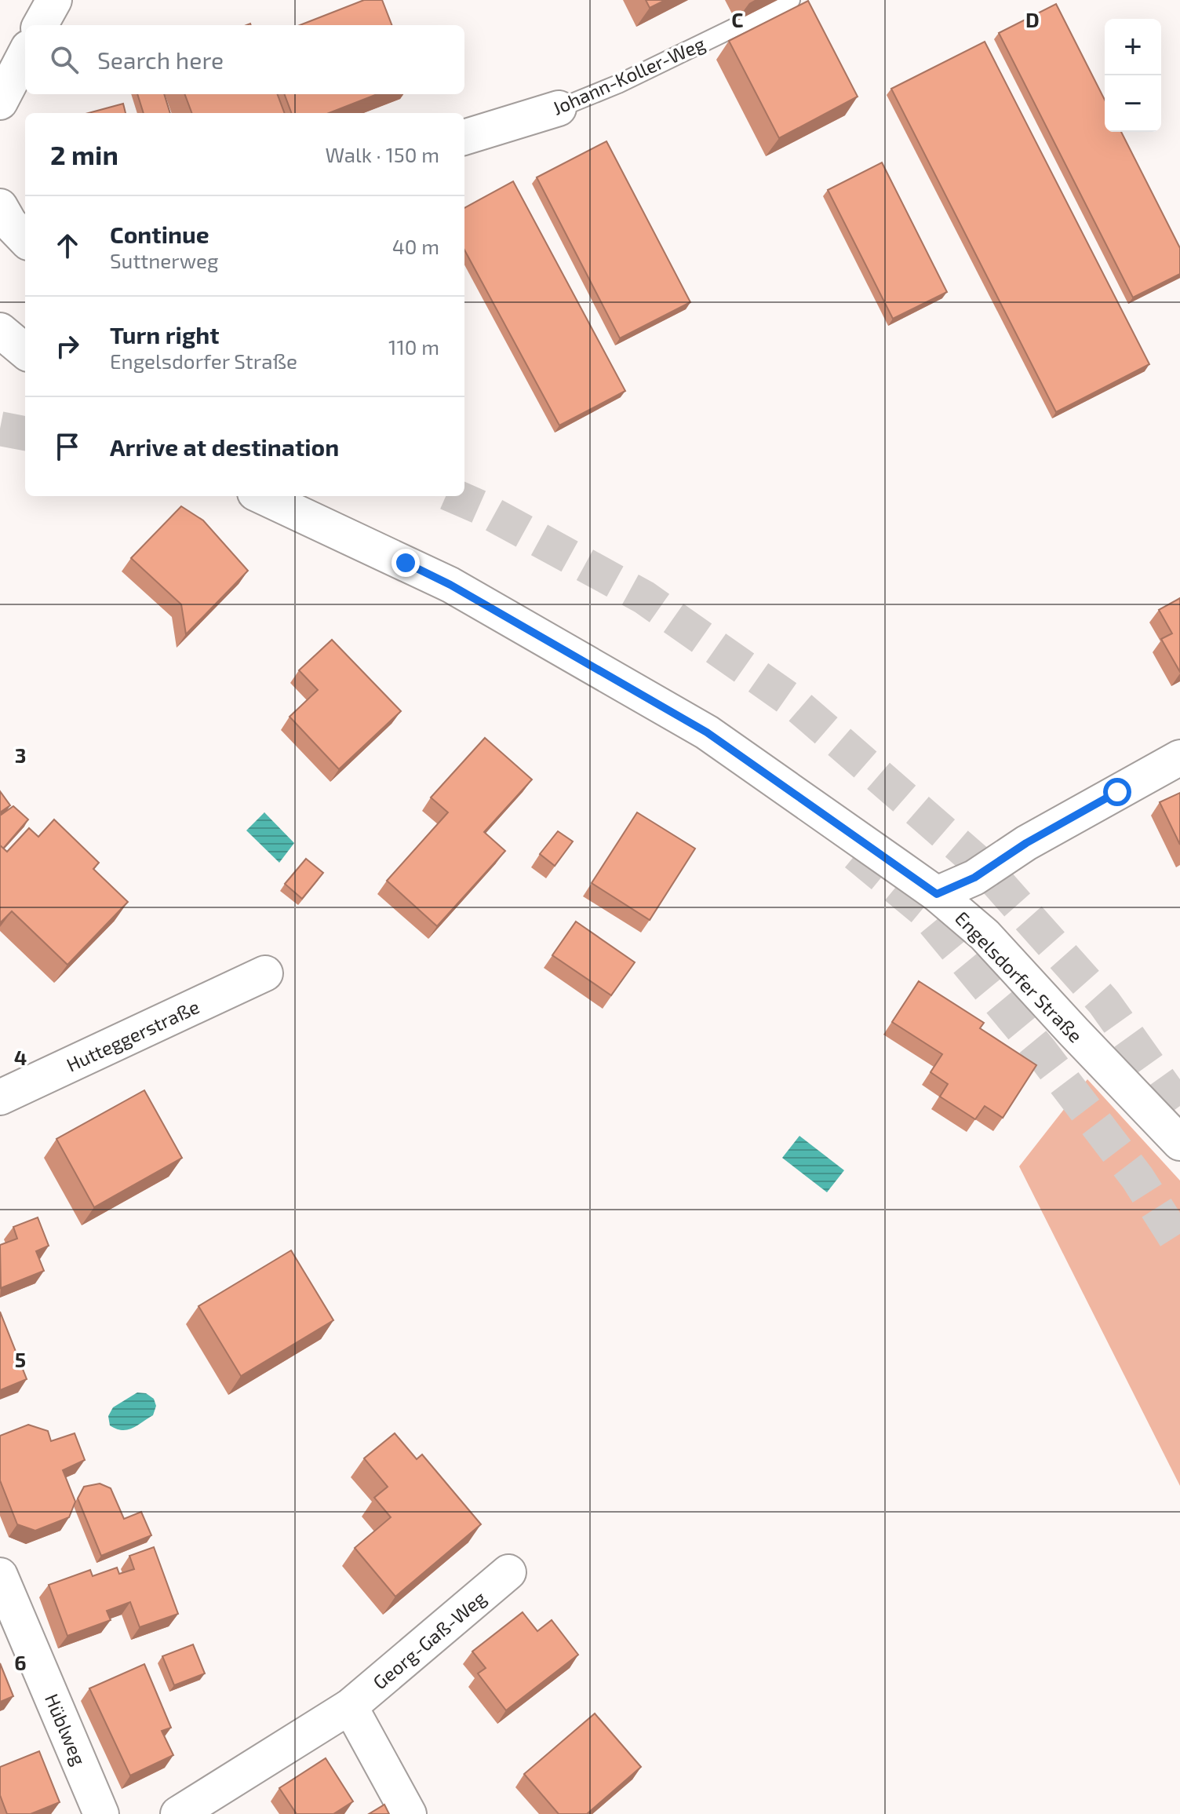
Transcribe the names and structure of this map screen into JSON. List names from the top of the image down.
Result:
{
  "streets": {
    "street": [
      "Johann-Koller-Weg",
      "Engelsdorfer Straße",
      "Hutteggerstraße",
      "Georg-Gaß-Weg",
      "Hüblweg"
    ]
  },
  "page": {
    "map_buttons": ["+", "−"],
    "search": "Search here",
    "heading": ["2 min", "Walk · 150 m"],
    "list": [
      ["Continue", "Suttnerweg", "40 m"],
      ["Turn right", "Engelsdorfer Straße", "110 m"],
      "Arrive at destination"
    ]
  },
  "grid": {
    "columns": ["C", "D"],
    "rows": [
      "3",
      "4",
      "5",
      "6"
    ]
  }
}
